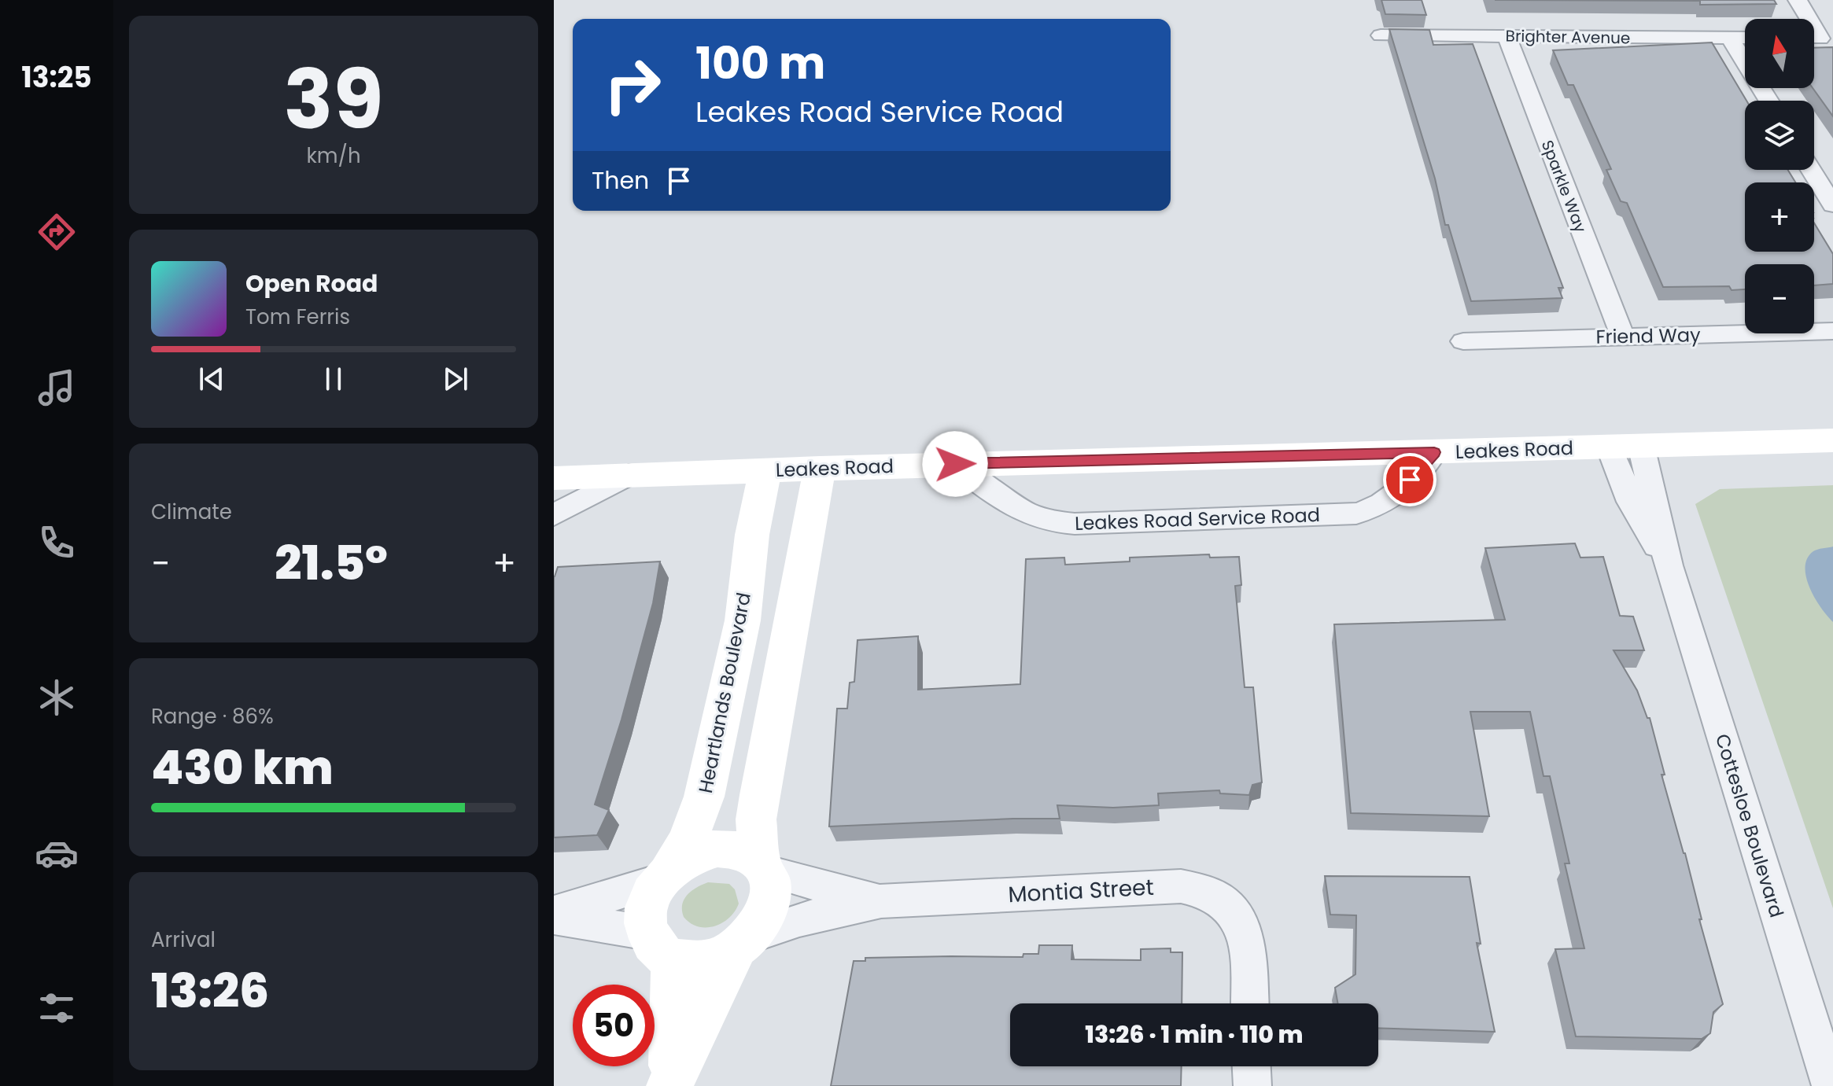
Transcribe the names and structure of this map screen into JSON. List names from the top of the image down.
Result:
{
  "streets": {
    "main road": ["Leakes Road", "Heartlands Boulevard"],
    "street": [
      "Brighter Avenue",
      "Sparkle Way",
      "Friend Way",
      "Leakes Road Service Road",
      "Cottesloe Boulevard",
      "Montia Street"
    ]
  },
  "crossings": [
    ["Brighter Avenue", "Sparkle Way"],
    ["Sparkle Way", "Friend Way"],
    ["Leakes Road", "Leakes Road Service Road"],
    ["Leakes Road", "Heartlands Boulevard"],
    ["Leakes Road", "Cottesloe Boulevard"],
    ["Heartlands Boulevard", "Montia Street"]
  ],
  "north": "top",
  "page": {
    "tabs": "13:25",
    "tile": [
      ["39", "km/h"],
      "Climate",
      ["Range · 86%", "430 km"],
      ["Arrival", "13:26"]
    ],
    "map_buttons": ["+", "−"],
    "turn": ["100 m", "Leakes Road Service Road"],
    "then": "Then",
    "song": ["Open Road", "Tom Ferris"],
    "heat": ["−", "21.5°", "+"],
    "limit": "50",
    "trip": "13:26 · 1 min · 110 m"
  }
}
